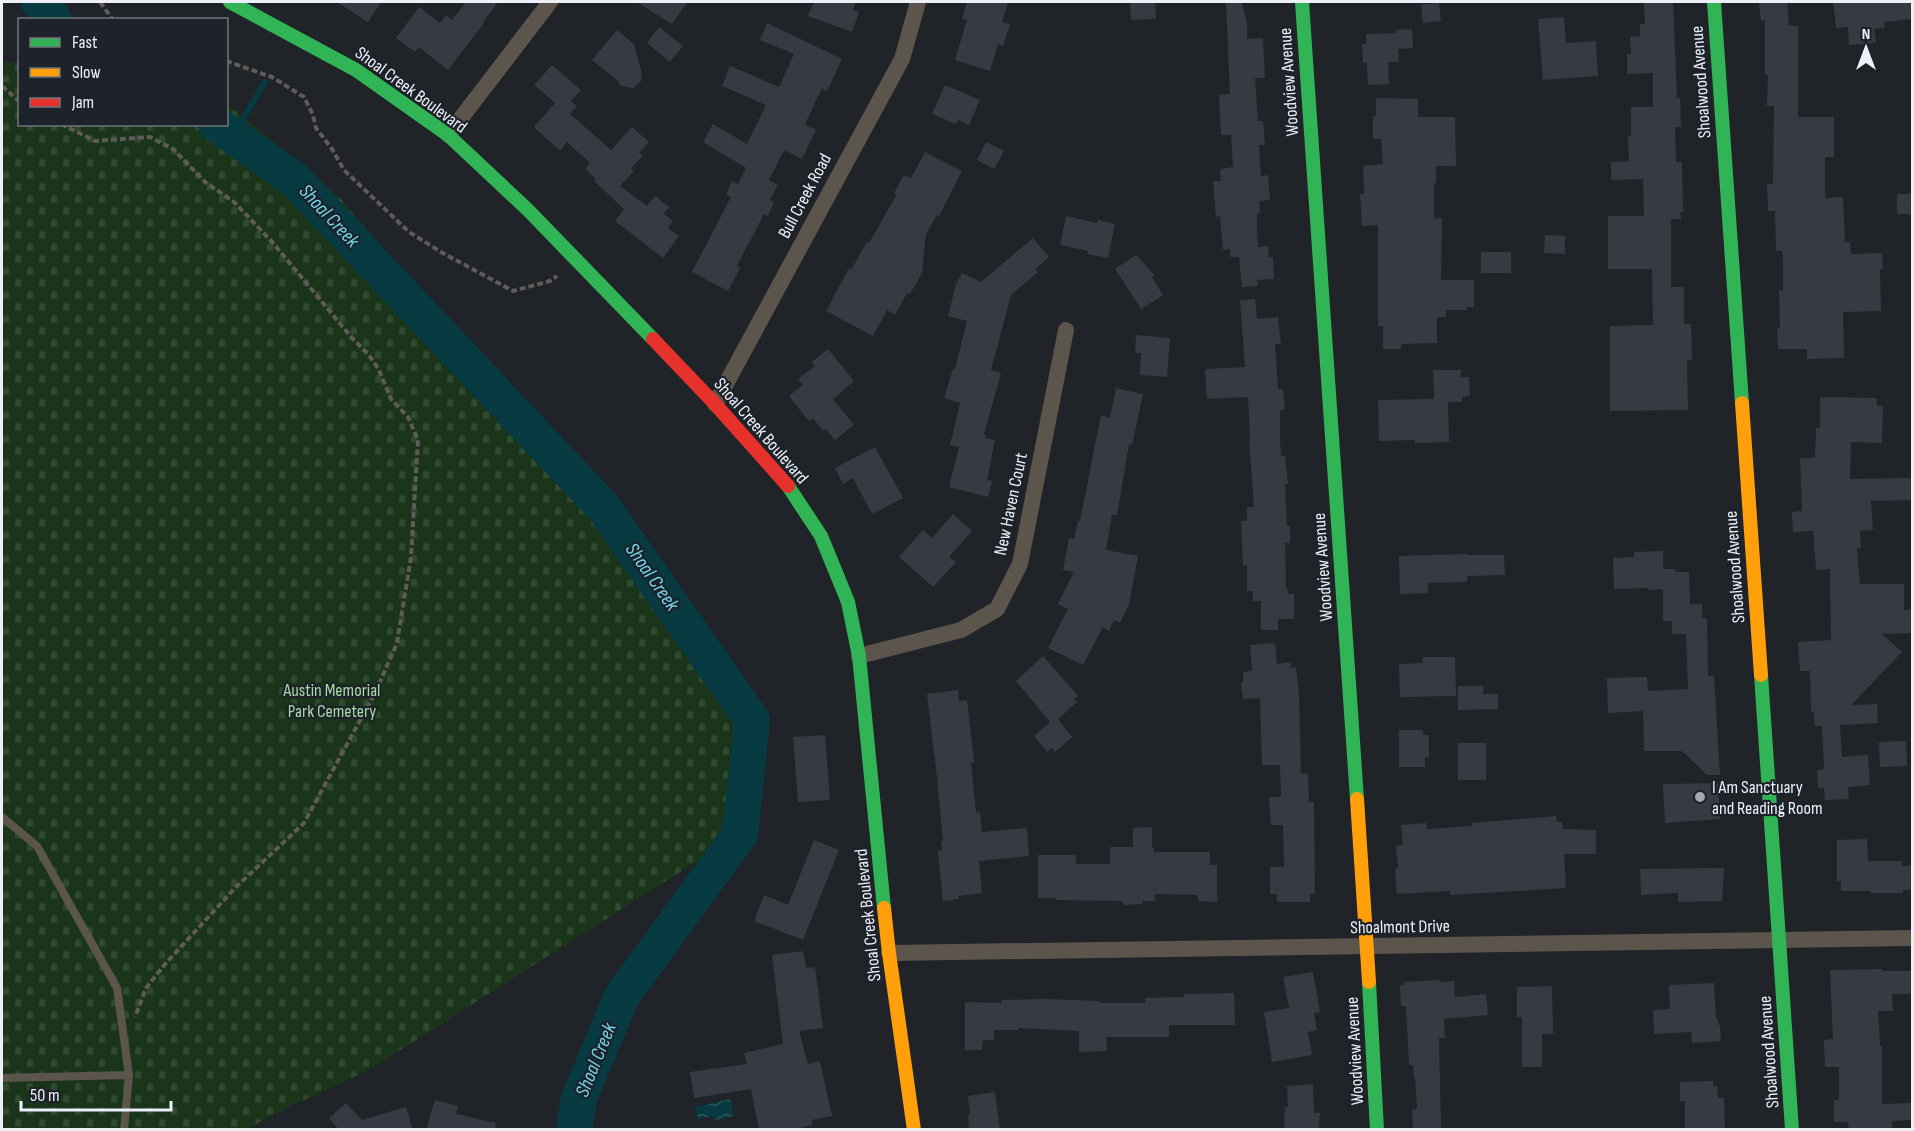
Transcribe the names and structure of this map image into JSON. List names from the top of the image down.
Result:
{
  "streets": {
    "street": [
      "Woodview Avenue",
      "Shoalwood Avenue",
      "Shoal Creek Boulevard",
      "Bull Creek Road",
      "New Haven Court",
      "Shoalmont Drive"
    ]
  },
  "crossings": [
    ["Woodview Avenue", "Shoalmont Drive"],
    ["Shoalwood Avenue", "Shoalmont Drive"],
    ["Shoal Creek Boulevard", "Bull Creek Road"],
    ["Shoal Creek Boulevard", "New Haven Court"],
    ["Shoal Creek Boulevard", "Shoalmont Drive"]
  ],
  "water": ["Shoal Creek"],
  "parks": ["Austin Memorial Park Cemetery"],
  "places": ["I Am Sanctuary and Reading Room"],
  "legend": ["Fast", "Slow", "Jam"],
  "scale_bar": "50 m",
  "north": "top"
}
